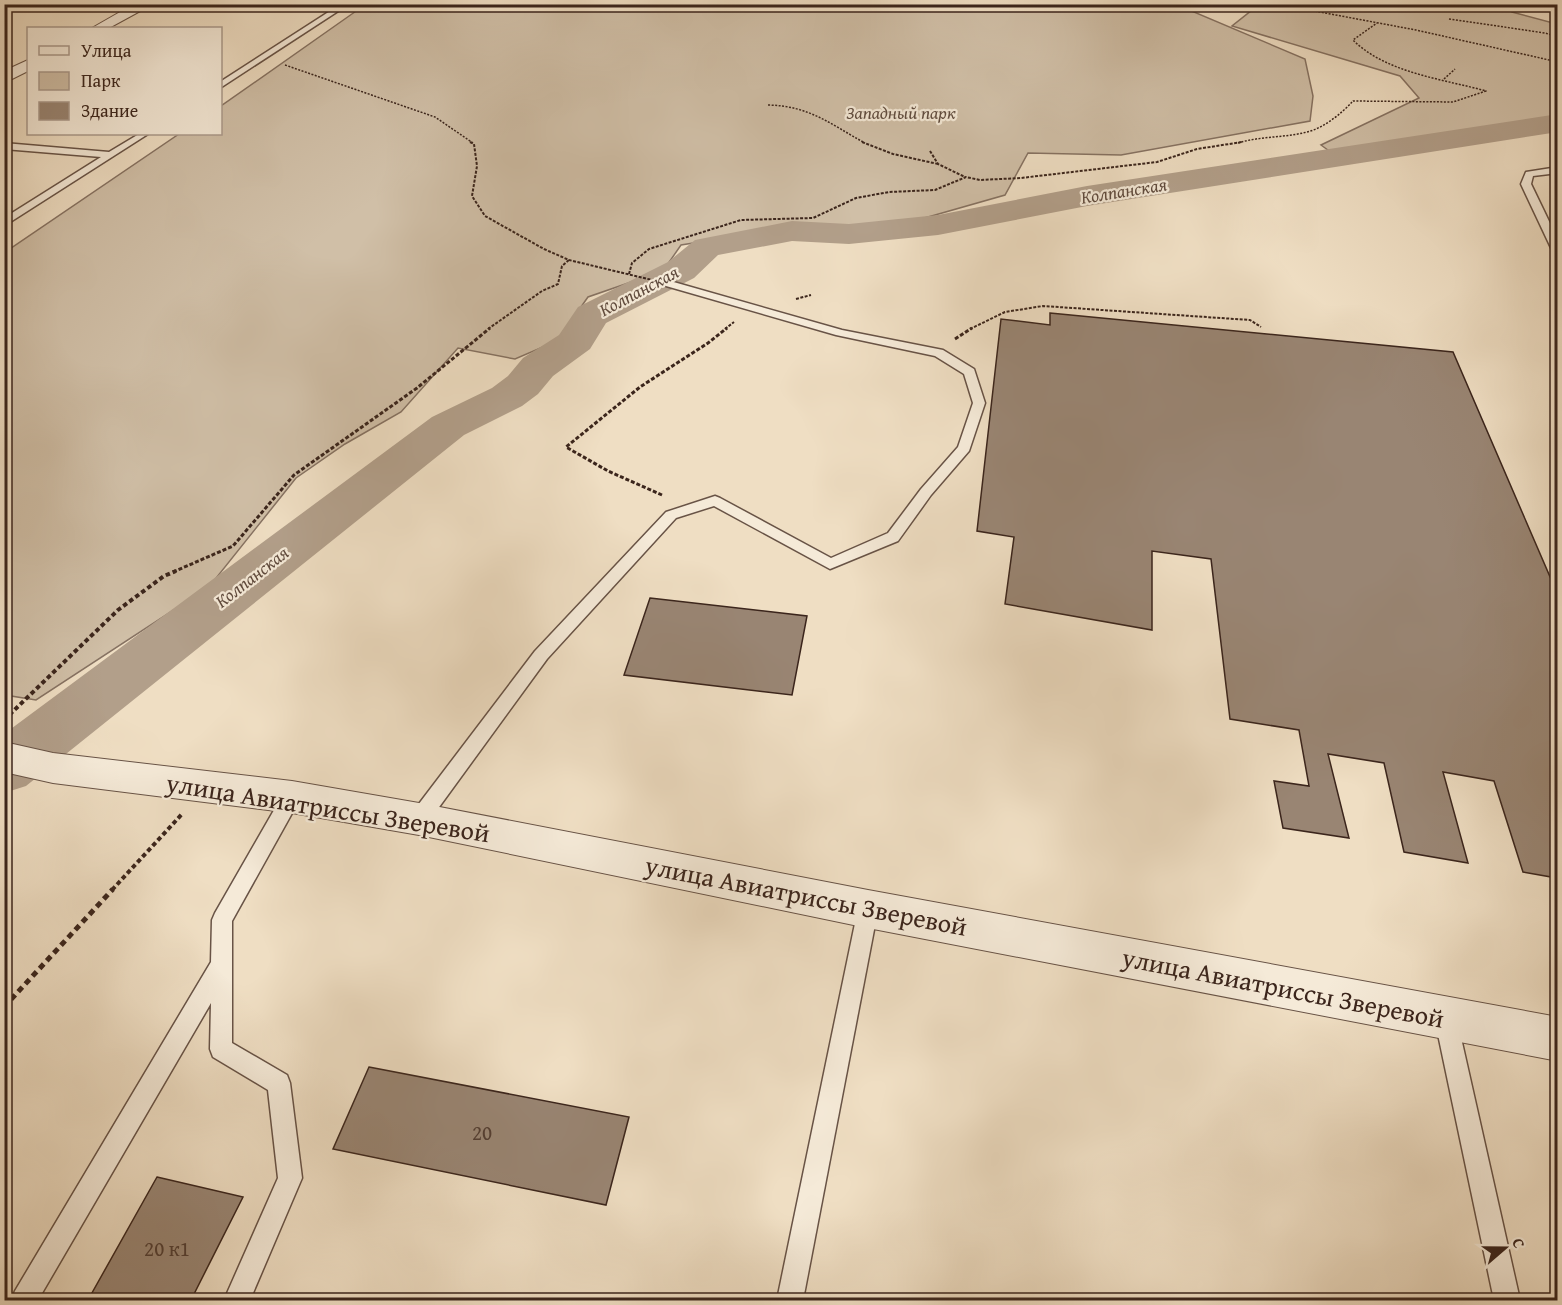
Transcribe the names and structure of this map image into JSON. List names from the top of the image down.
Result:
{
  "streets": {
    "street": ["улица Авиатриссы Зверевой"]
  },
  "water": ["Колпанская"],
  "parks": ["Западный парк"],
  "house_numbers": ["20", "20 к1"],
  "legend": ["Улица", "Парк", "Здание"],
  "north": "right"
}
